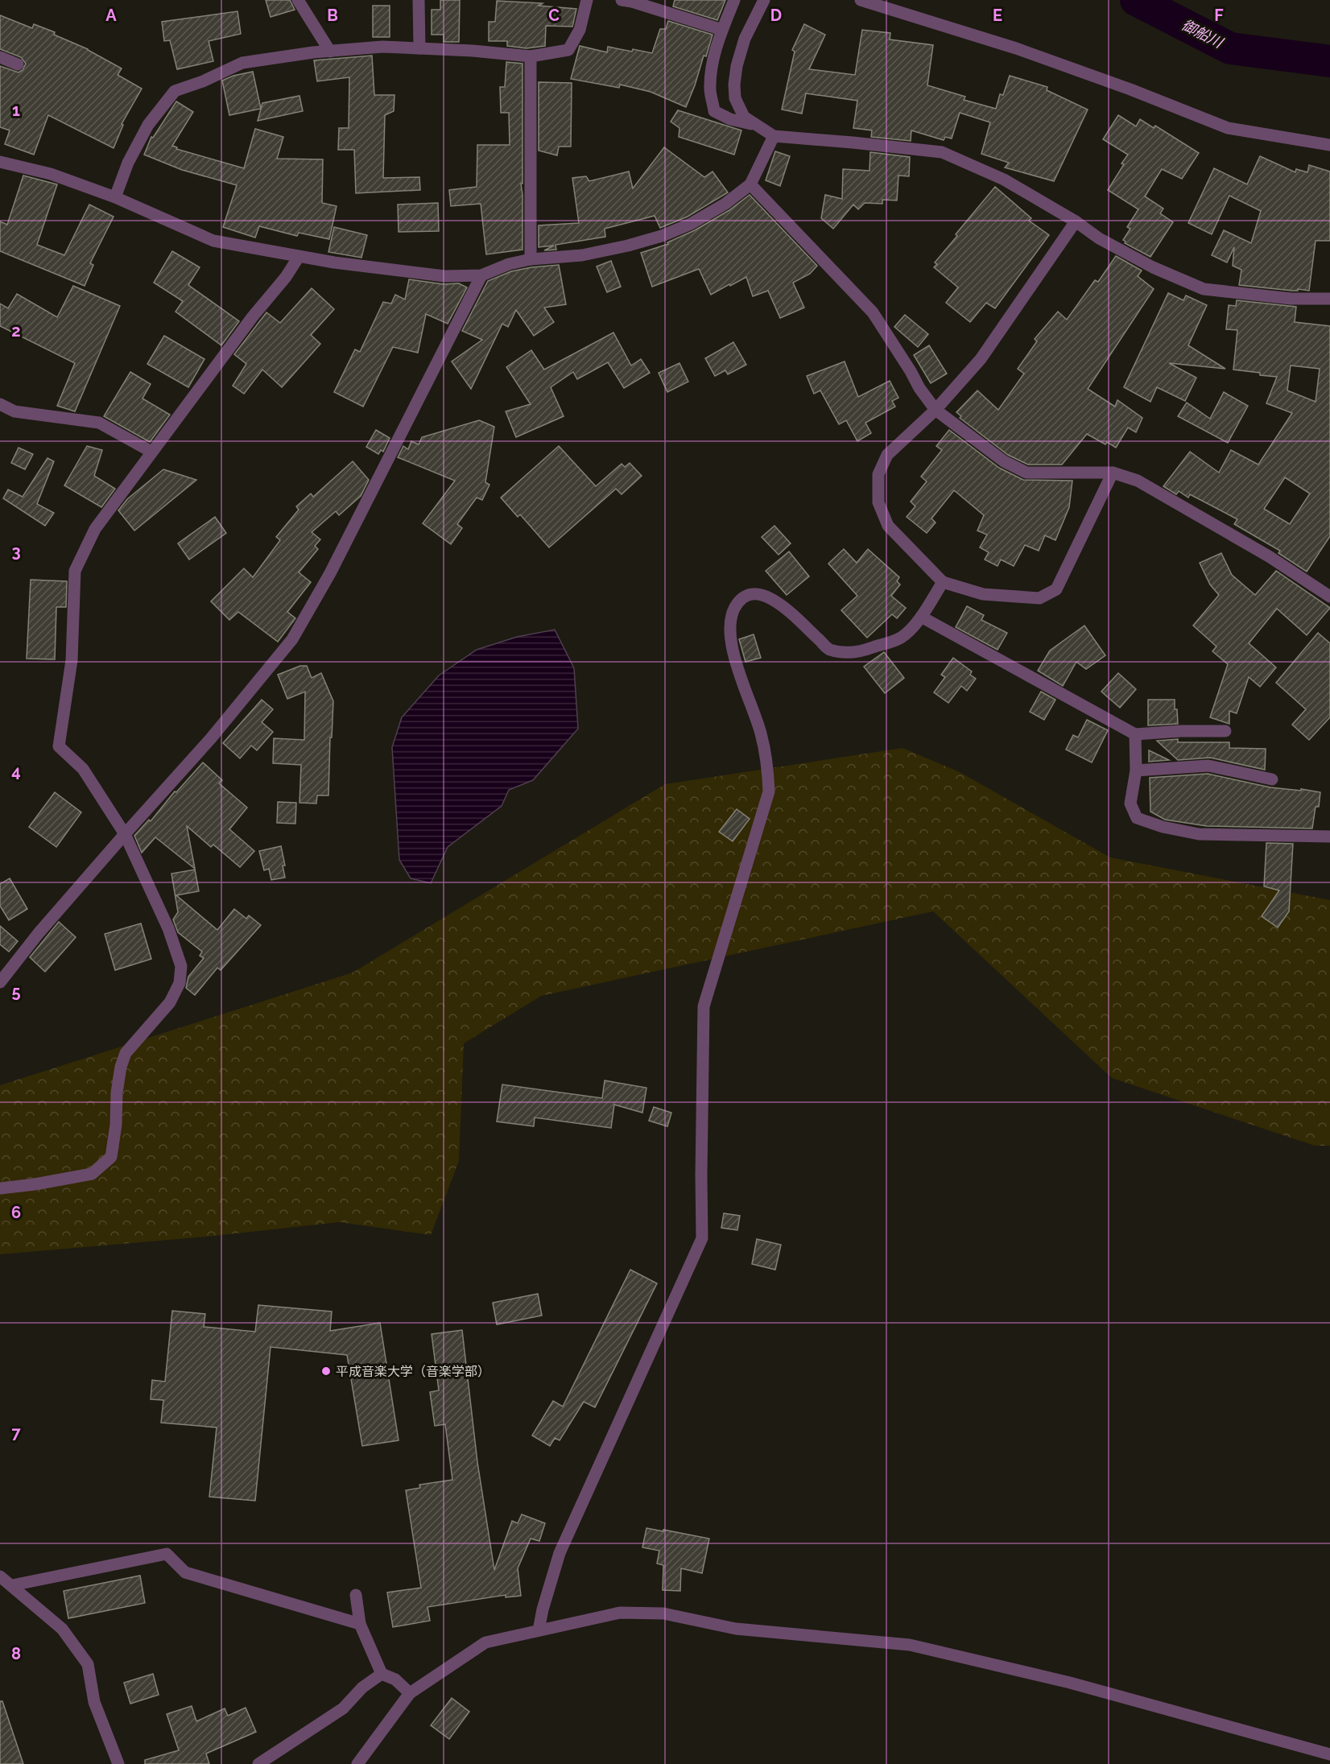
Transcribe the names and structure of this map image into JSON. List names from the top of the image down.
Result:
{
  "water": ["御船川"],
  "places": ["平成音楽大学（音楽学部）"],
  "grid": {
    "columns": [
      "A",
      "B",
      "C",
      "D",
      "E",
      "F"
    ],
    "rows": [
      "1",
      "2",
      "3",
      "4",
      "5",
      "6",
      "7",
      "8"
    ]
  }
}
